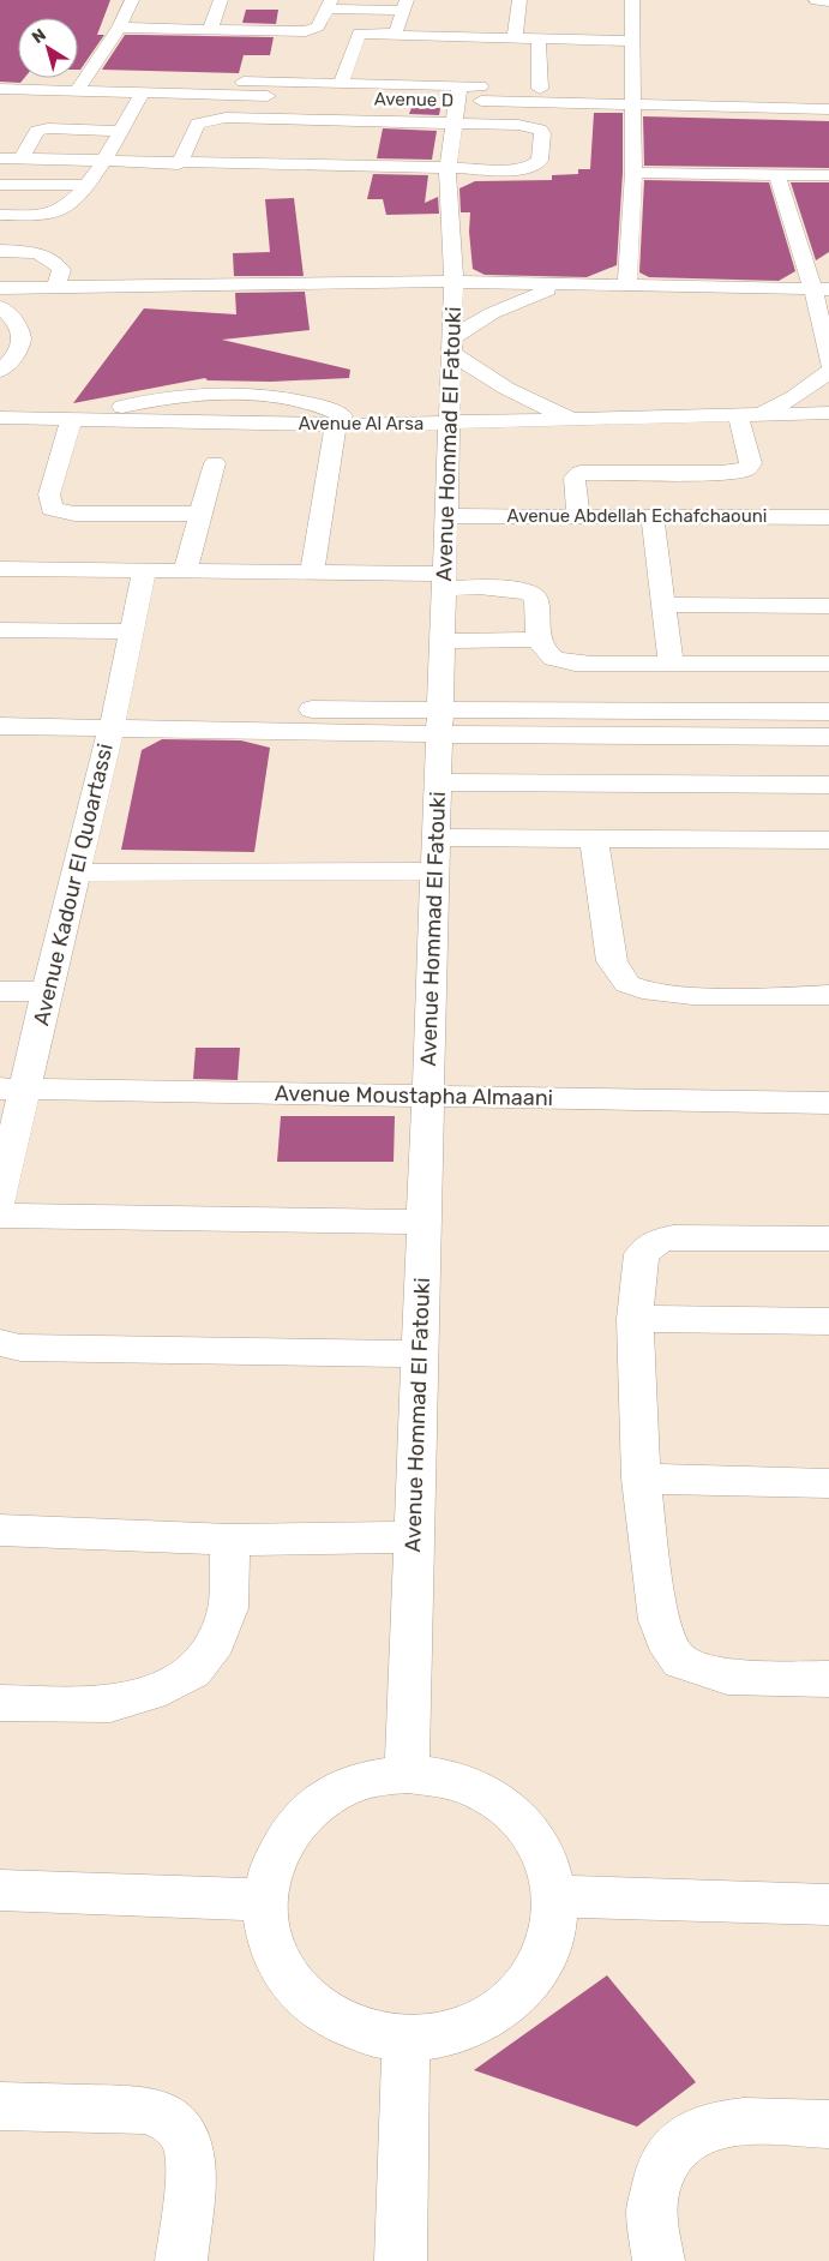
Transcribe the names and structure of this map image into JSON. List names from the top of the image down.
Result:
{
  "streets": {
    "street": [
      "Avenue D",
      "Avenue Al Arsa",
      "Avenue Hommad El Fatouki",
      "Avenue Abdellah Echafchaouni",
      "Avenue Kadour El Quoartassi",
      "Avenue Moustapha Almaani"
    ]
  },
  "crossings": [
    ["Avenue D", "Avenue Hommad El Fatouki"],
    ["Avenue Al Arsa", "Avenue Hommad El Fatouki"],
    ["Avenue Hommad El Fatouki", "Avenue Abdellah Echafchaouni"],
    ["Avenue Hommad El Fatouki", "Avenue Moustapha Almaani"],
    ["Avenue Kadour El Quoartassi", "Avenue Moustapha Almaani"]
  ],
  "north": "top left"
}
